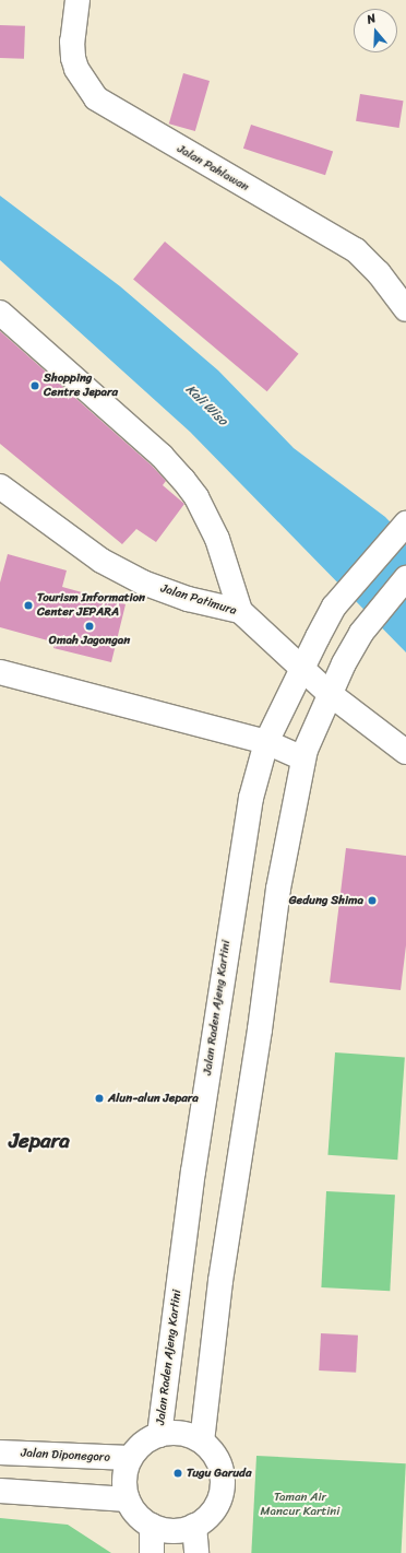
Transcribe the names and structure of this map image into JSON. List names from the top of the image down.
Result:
{
  "streets": {
    "main road": [
      "Jalan Pahlawan",
      "Jalan Patimura",
      "Jalan Raden Ajeng Kartini",
      "Jalan Diponegoro"
    ]
  },
  "crossings": [
    ["Jalan Patimura", "Jalan Raden Ajeng Kartini"],
    ["Jalan Raden Ajeng Kartini", "Jalan Diponegoro"]
  ],
  "districts": ["Jepara"],
  "water": ["Kali Wiso"],
  "parks": ["Taman Air Mancur Kartini"],
  "places": [
    "Shopping Centre Jepara",
    "Tourism Information Center JEPARA",
    "Omah Jagongan",
    "Gedung Shima",
    "Alun-alun Jepara",
    "Tugu Garuda"
  ],
  "north": "top"
}
